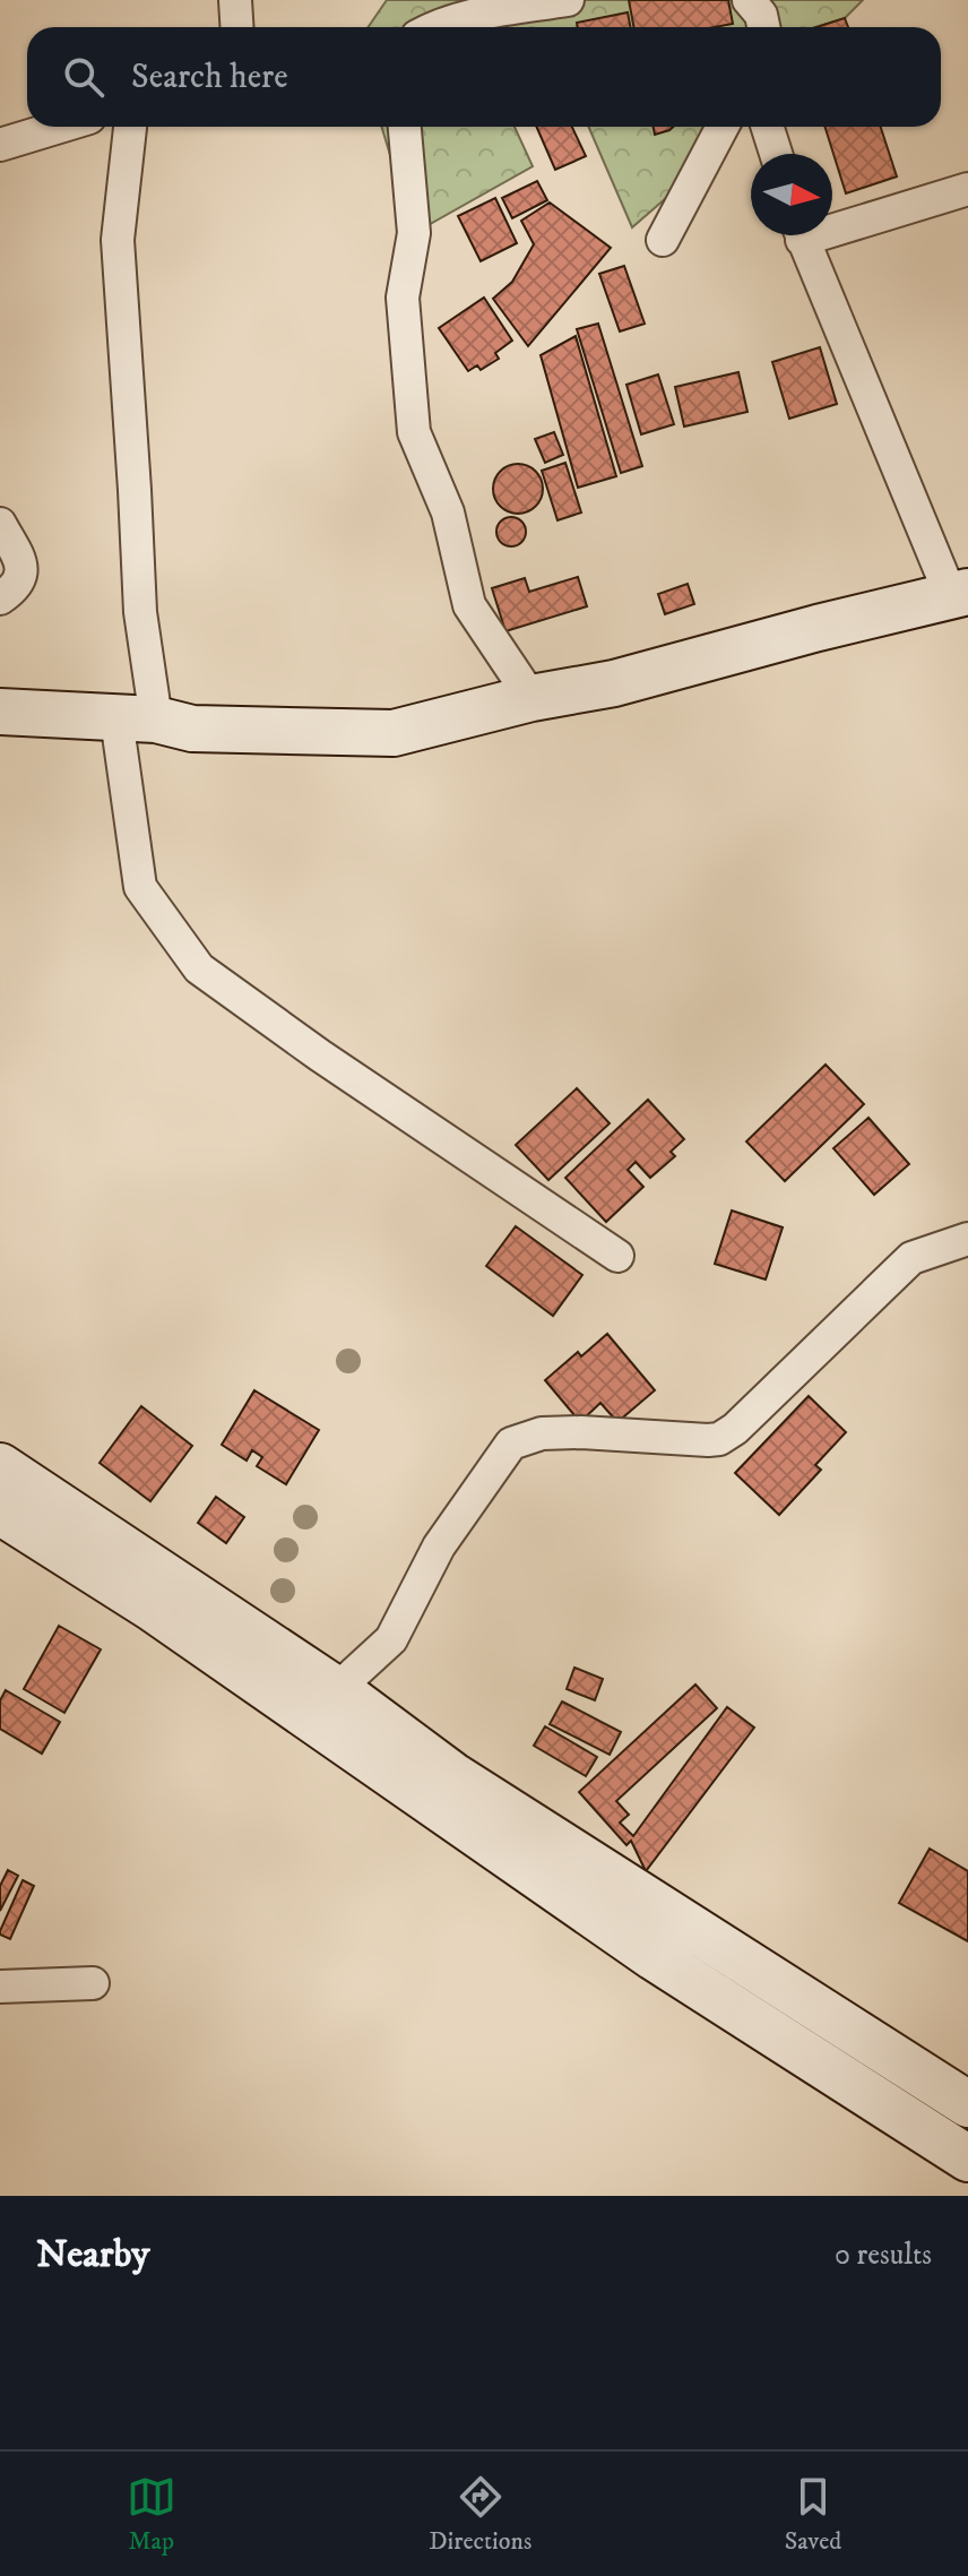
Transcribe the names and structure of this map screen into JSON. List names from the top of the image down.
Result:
{
  "north": "right",
  "page": {
    "search": "Search here",
    "heading": ["Nearby", "0 results"],
    "nav": ["Map", "Directions", "Saved"]
  }
}
